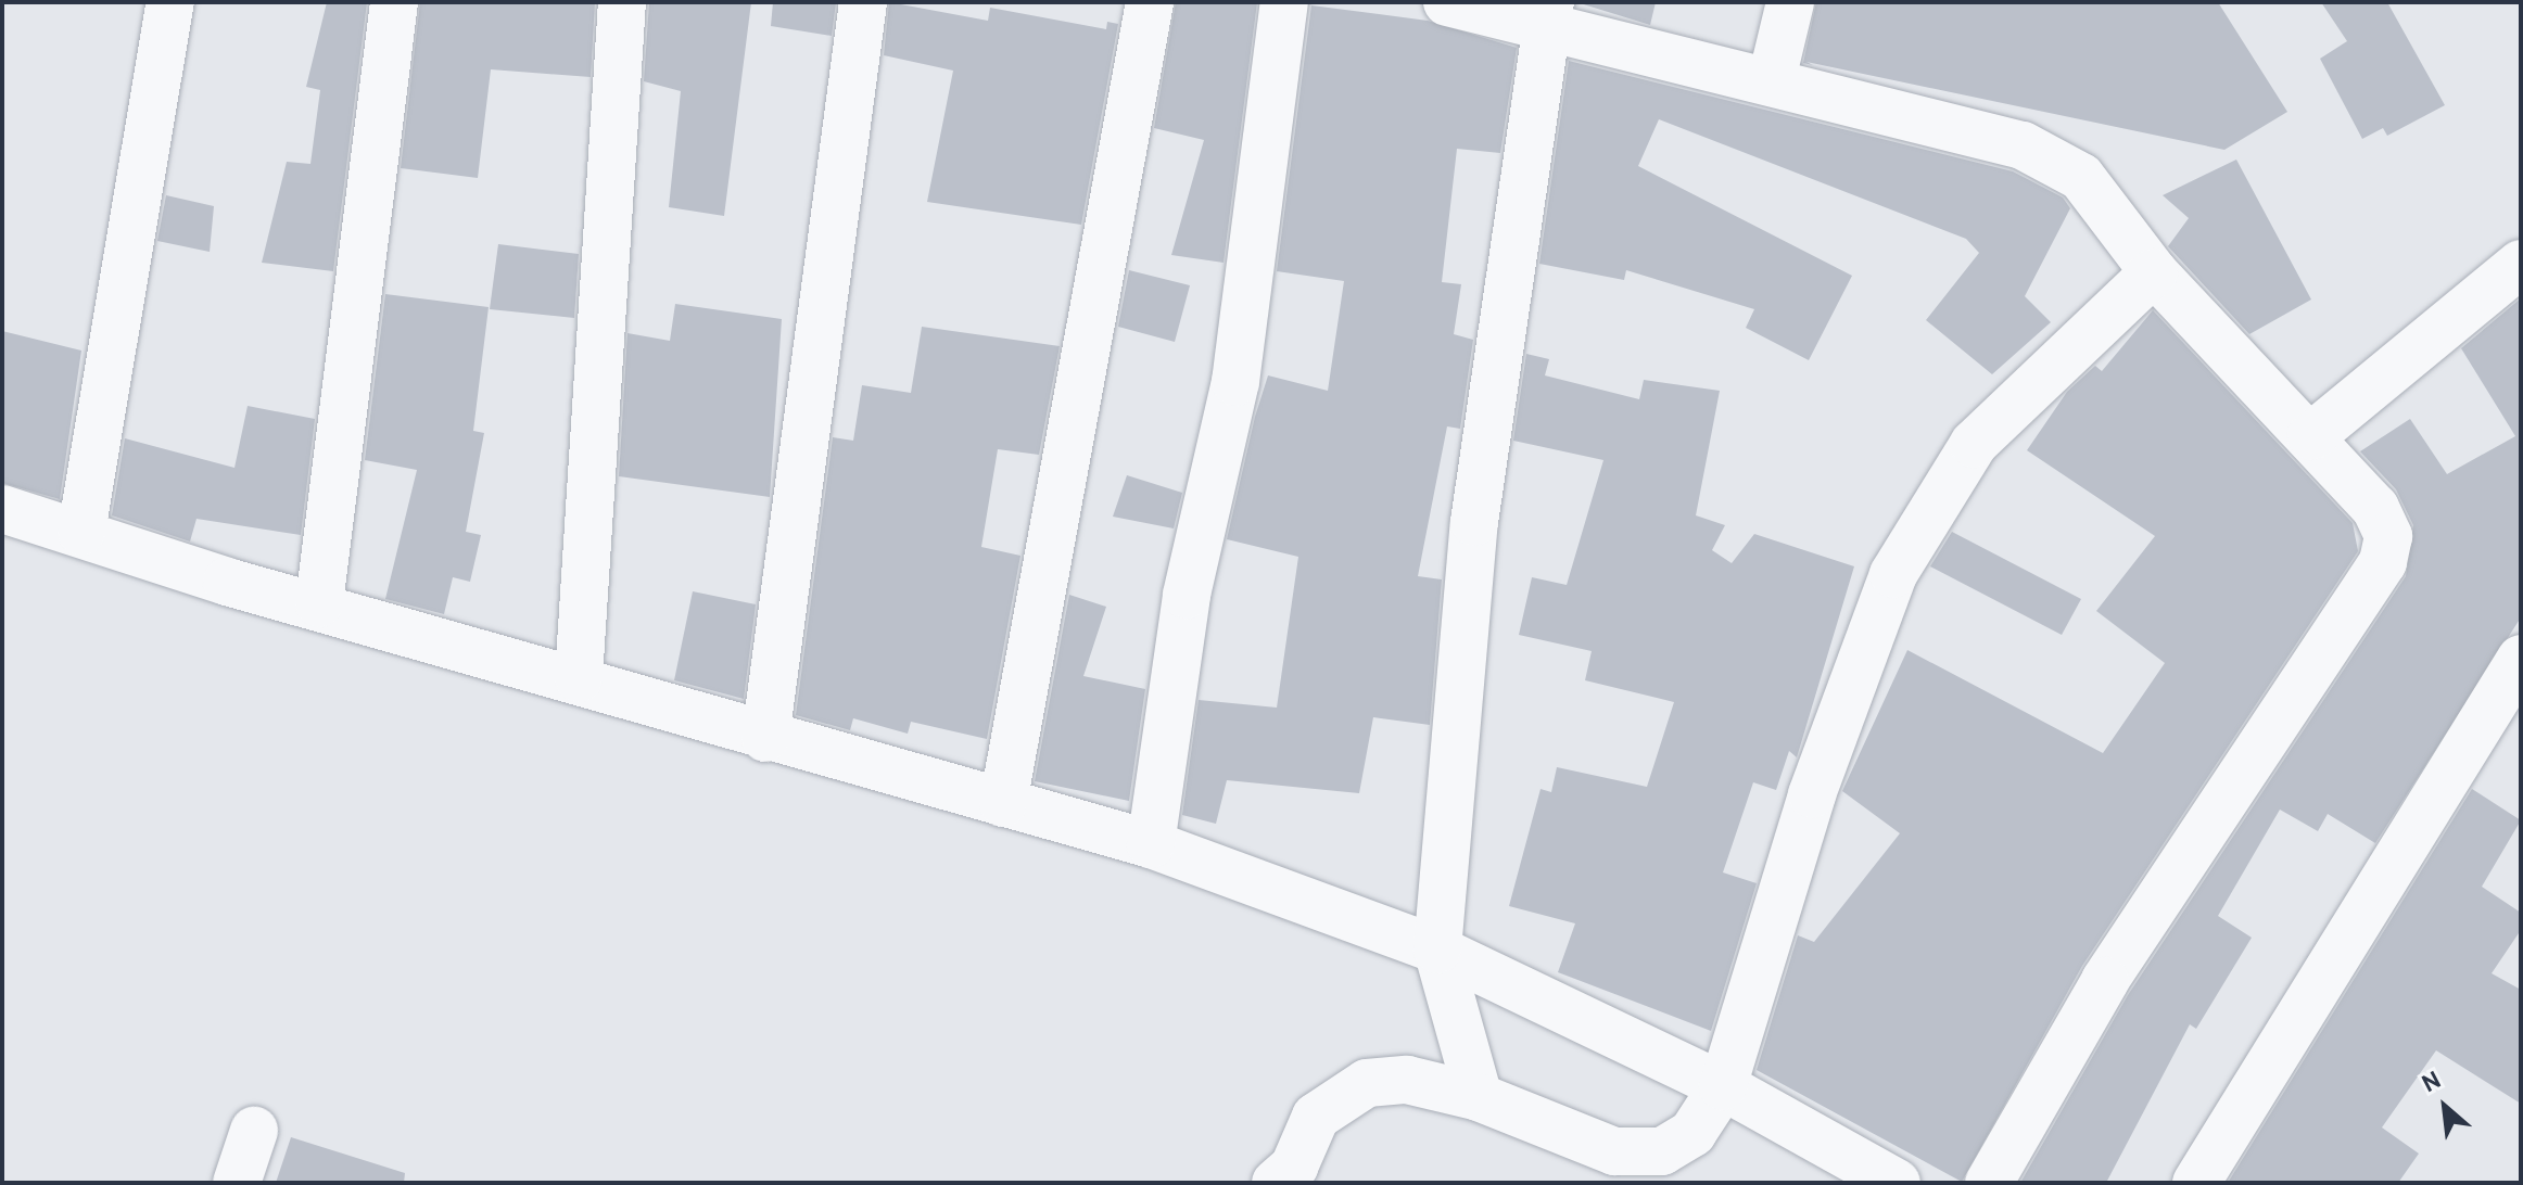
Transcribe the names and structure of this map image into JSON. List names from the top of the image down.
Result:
{
  "north": "top left"
}
